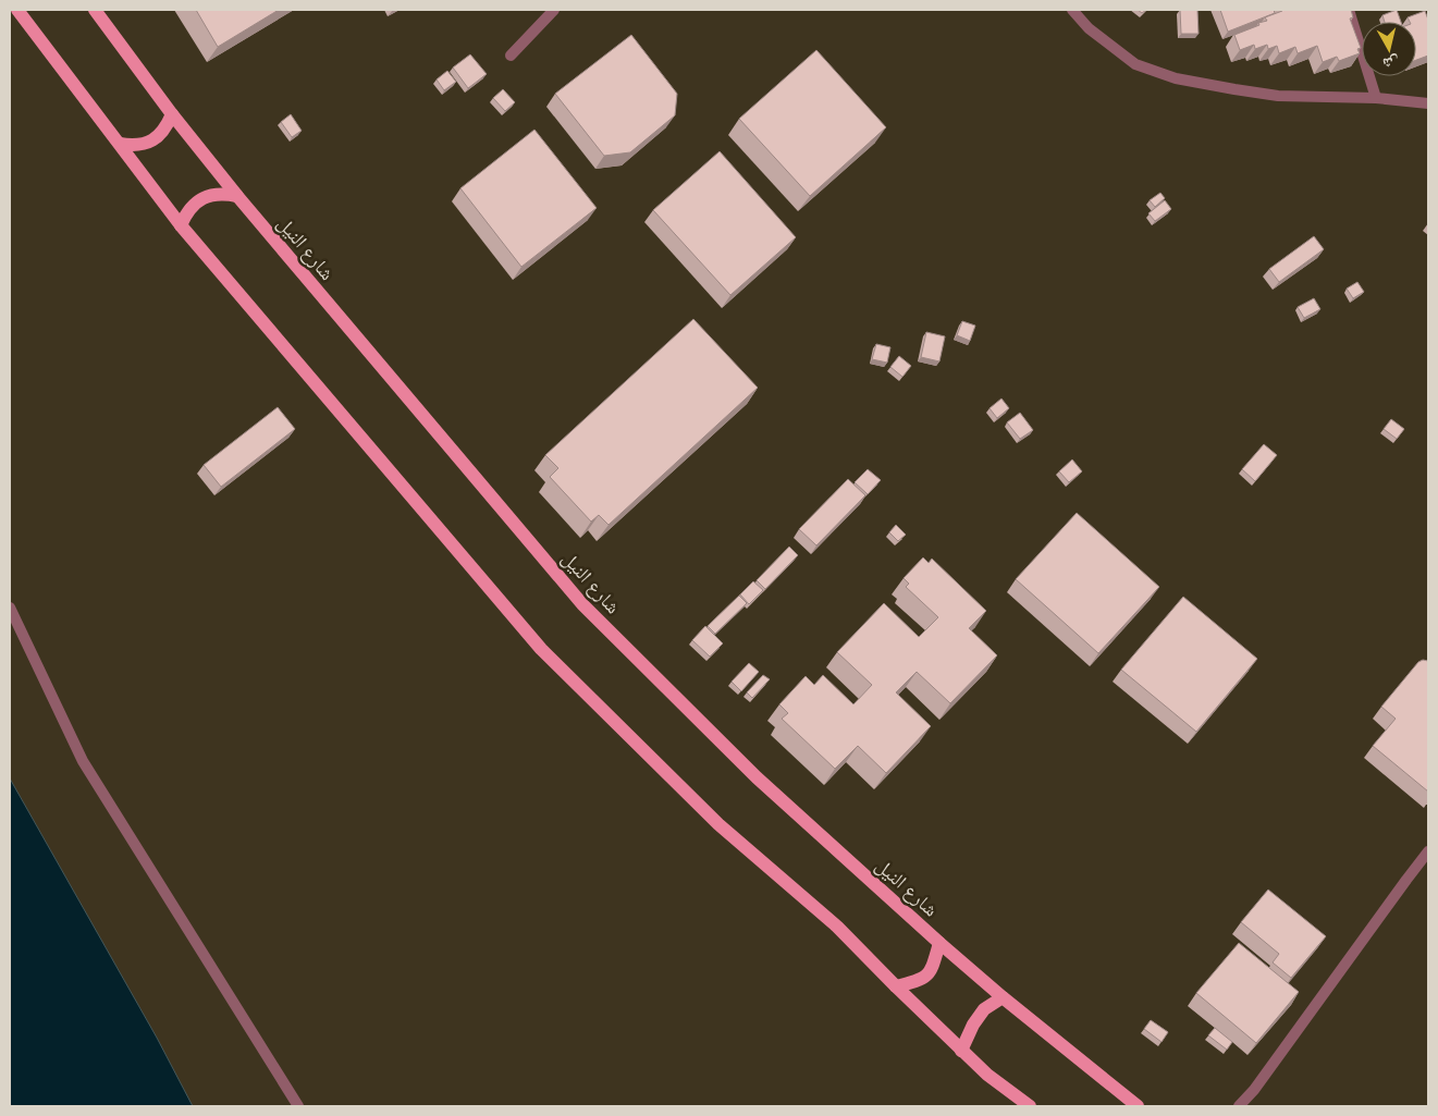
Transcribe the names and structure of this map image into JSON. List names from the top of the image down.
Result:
{
  "streets": {
    "main road": ["شارع النيل"]
  },
  "north": "bottom"
}
